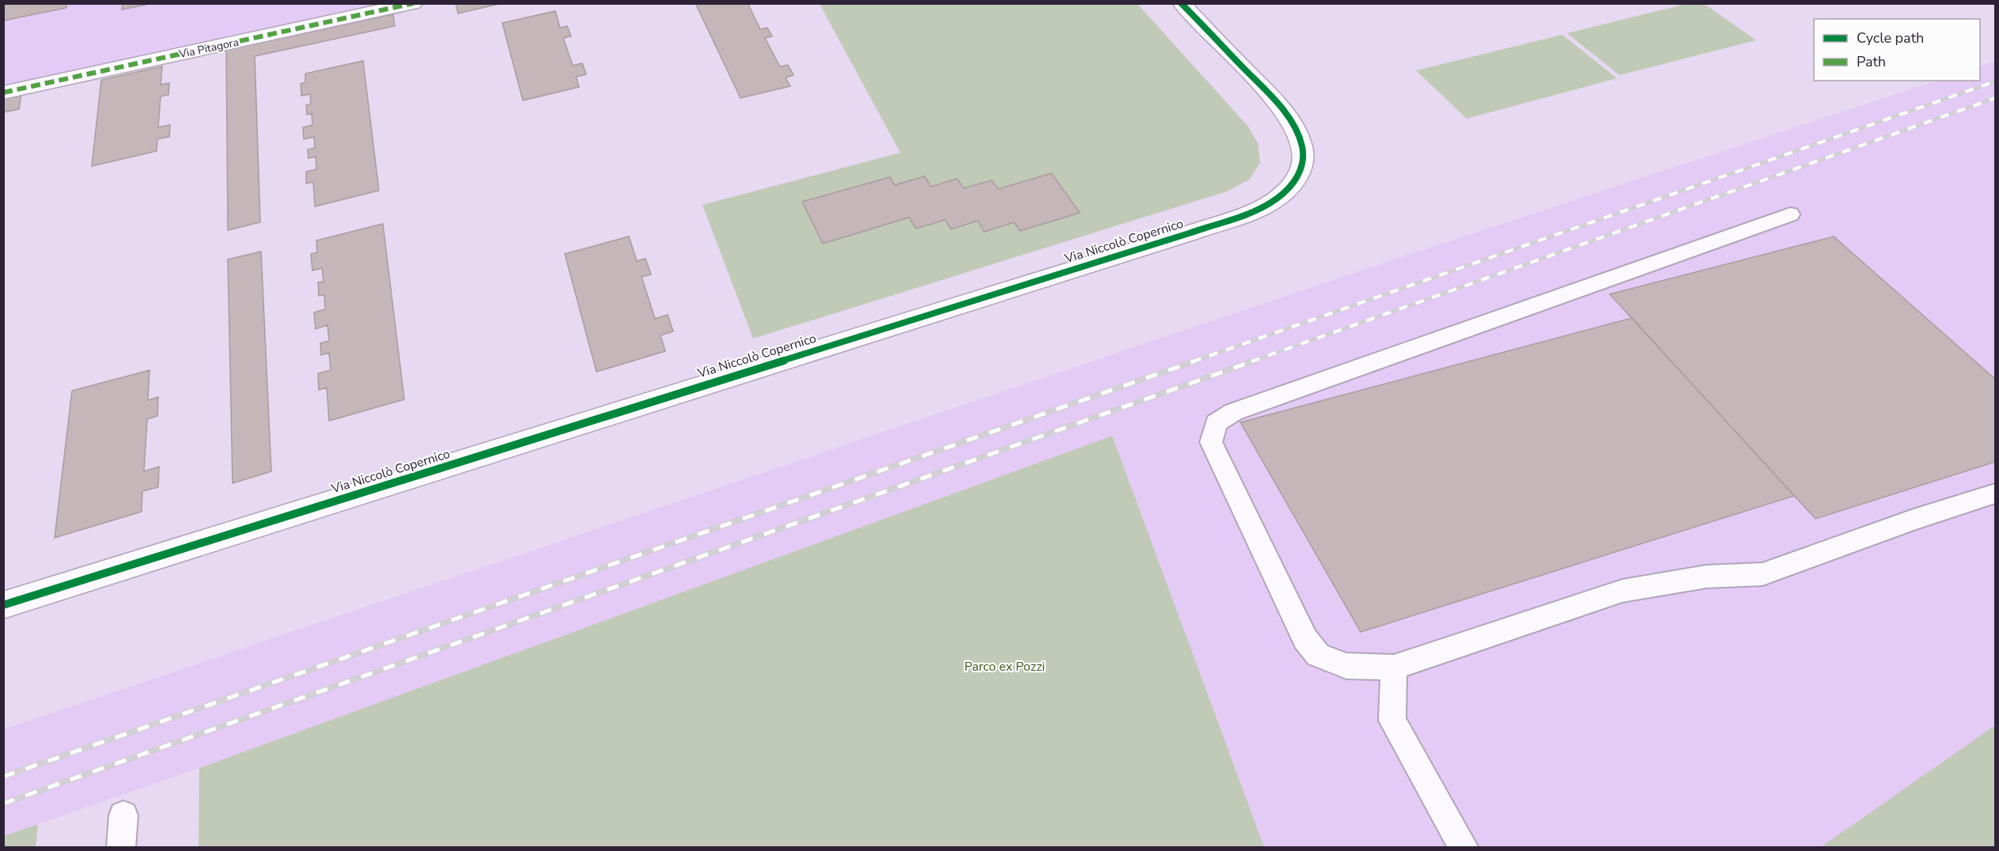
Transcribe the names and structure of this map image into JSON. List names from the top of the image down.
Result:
{
  "streets": {
    "street": ["Via Pitagora", "Via Niccolò Copernico"]
  },
  "parks": ["Parco ex Pozzi"],
  "legend": ["Cycle path", "Path"]
}
